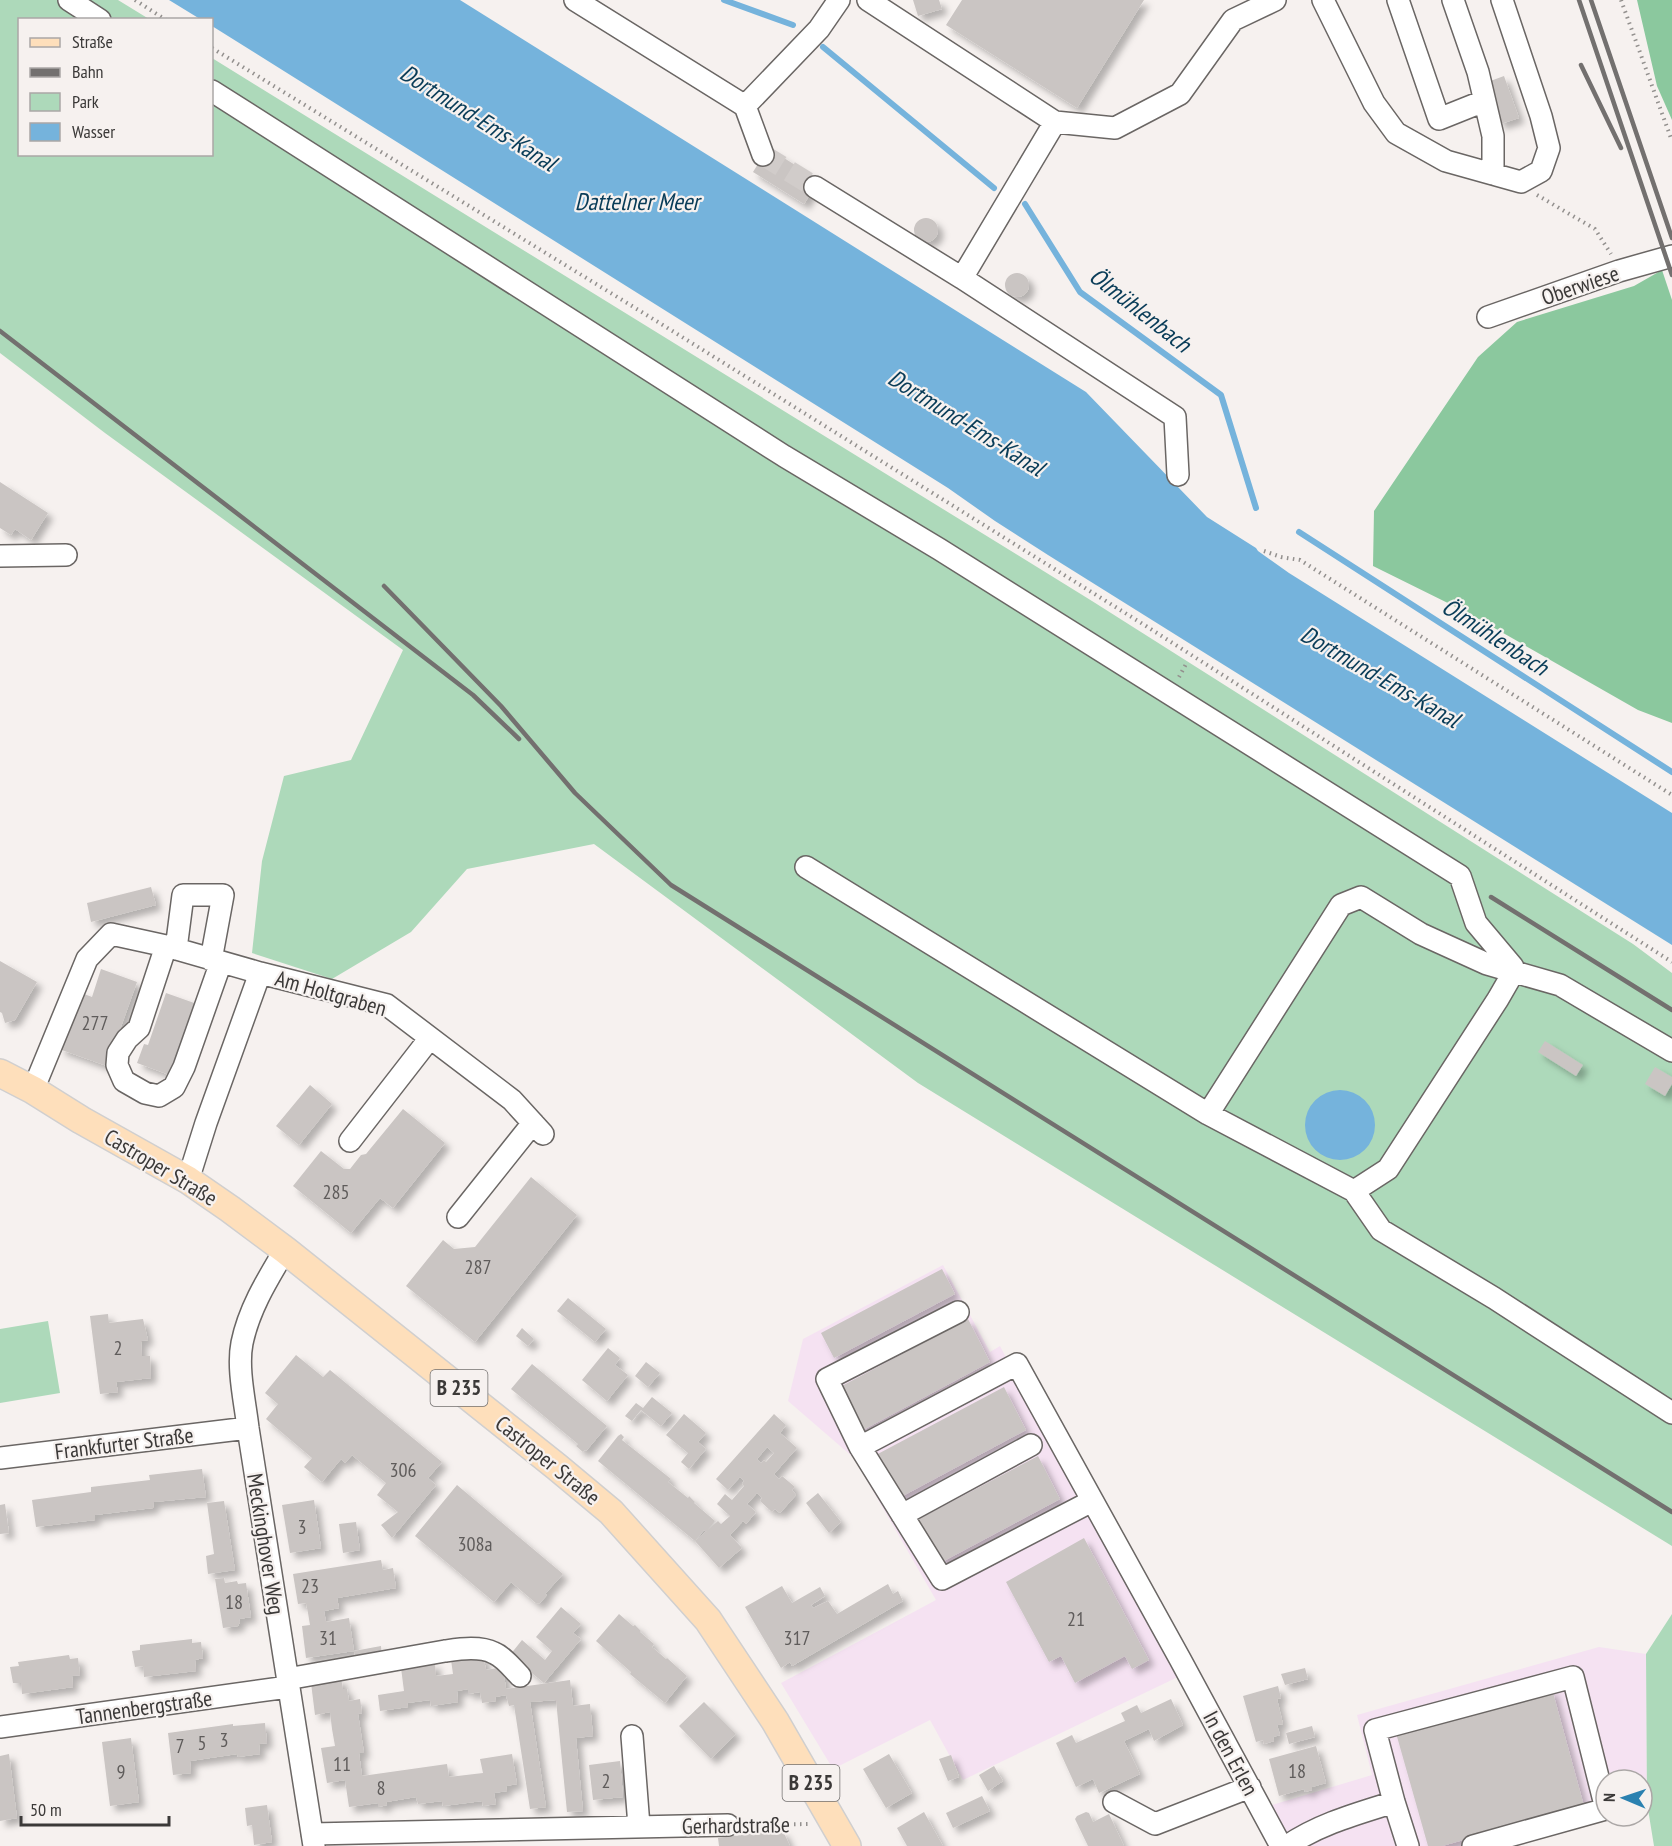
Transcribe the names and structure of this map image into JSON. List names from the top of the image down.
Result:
{
  "streets": {
    "main road": ["Castroper Straße", "B 235"],
    "street": [
      "Oberwiese",
      "Am Holtgraben",
      "Frankfurter Straße",
      "Meckinghover Weg",
      "Tannenbergstraße",
      "In den Erlen",
      "Gerhardstraße"
    ]
  },
  "crossings": [
    ["Am Holtgraben", "Castroper Straße"],
    ["Castroper Straße", "Meckinghover Weg"],
    ["Castroper Straße", "Gerhardstraße"],
    ["Frankfurter Straße", "Meckinghover Weg"],
    ["Meckinghover Weg", "Tannenbergstraße"],
    ["Meckinghover Weg", "Gerhardstraße"]
  ],
  "water": ["Dortmund-Ems-Kanal", "Dattelner Meer", "Ölmühlenbach"],
  "house_numbers": [
    "277",
    "285",
    "287",
    "2",
    "306",
    "3",
    "308a",
    "23",
    "18",
    "21",
    "31",
    "317",
    "3",
    "5",
    "7",
    "11",
    "18",
    "9",
    "2",
    "8"
  ],
  "legend": [
    "Straße",
    "Bahn",
    "Park",
    "Wasser"
  ],
  "scale_bar": "50 m",
  "north": "left"
}
